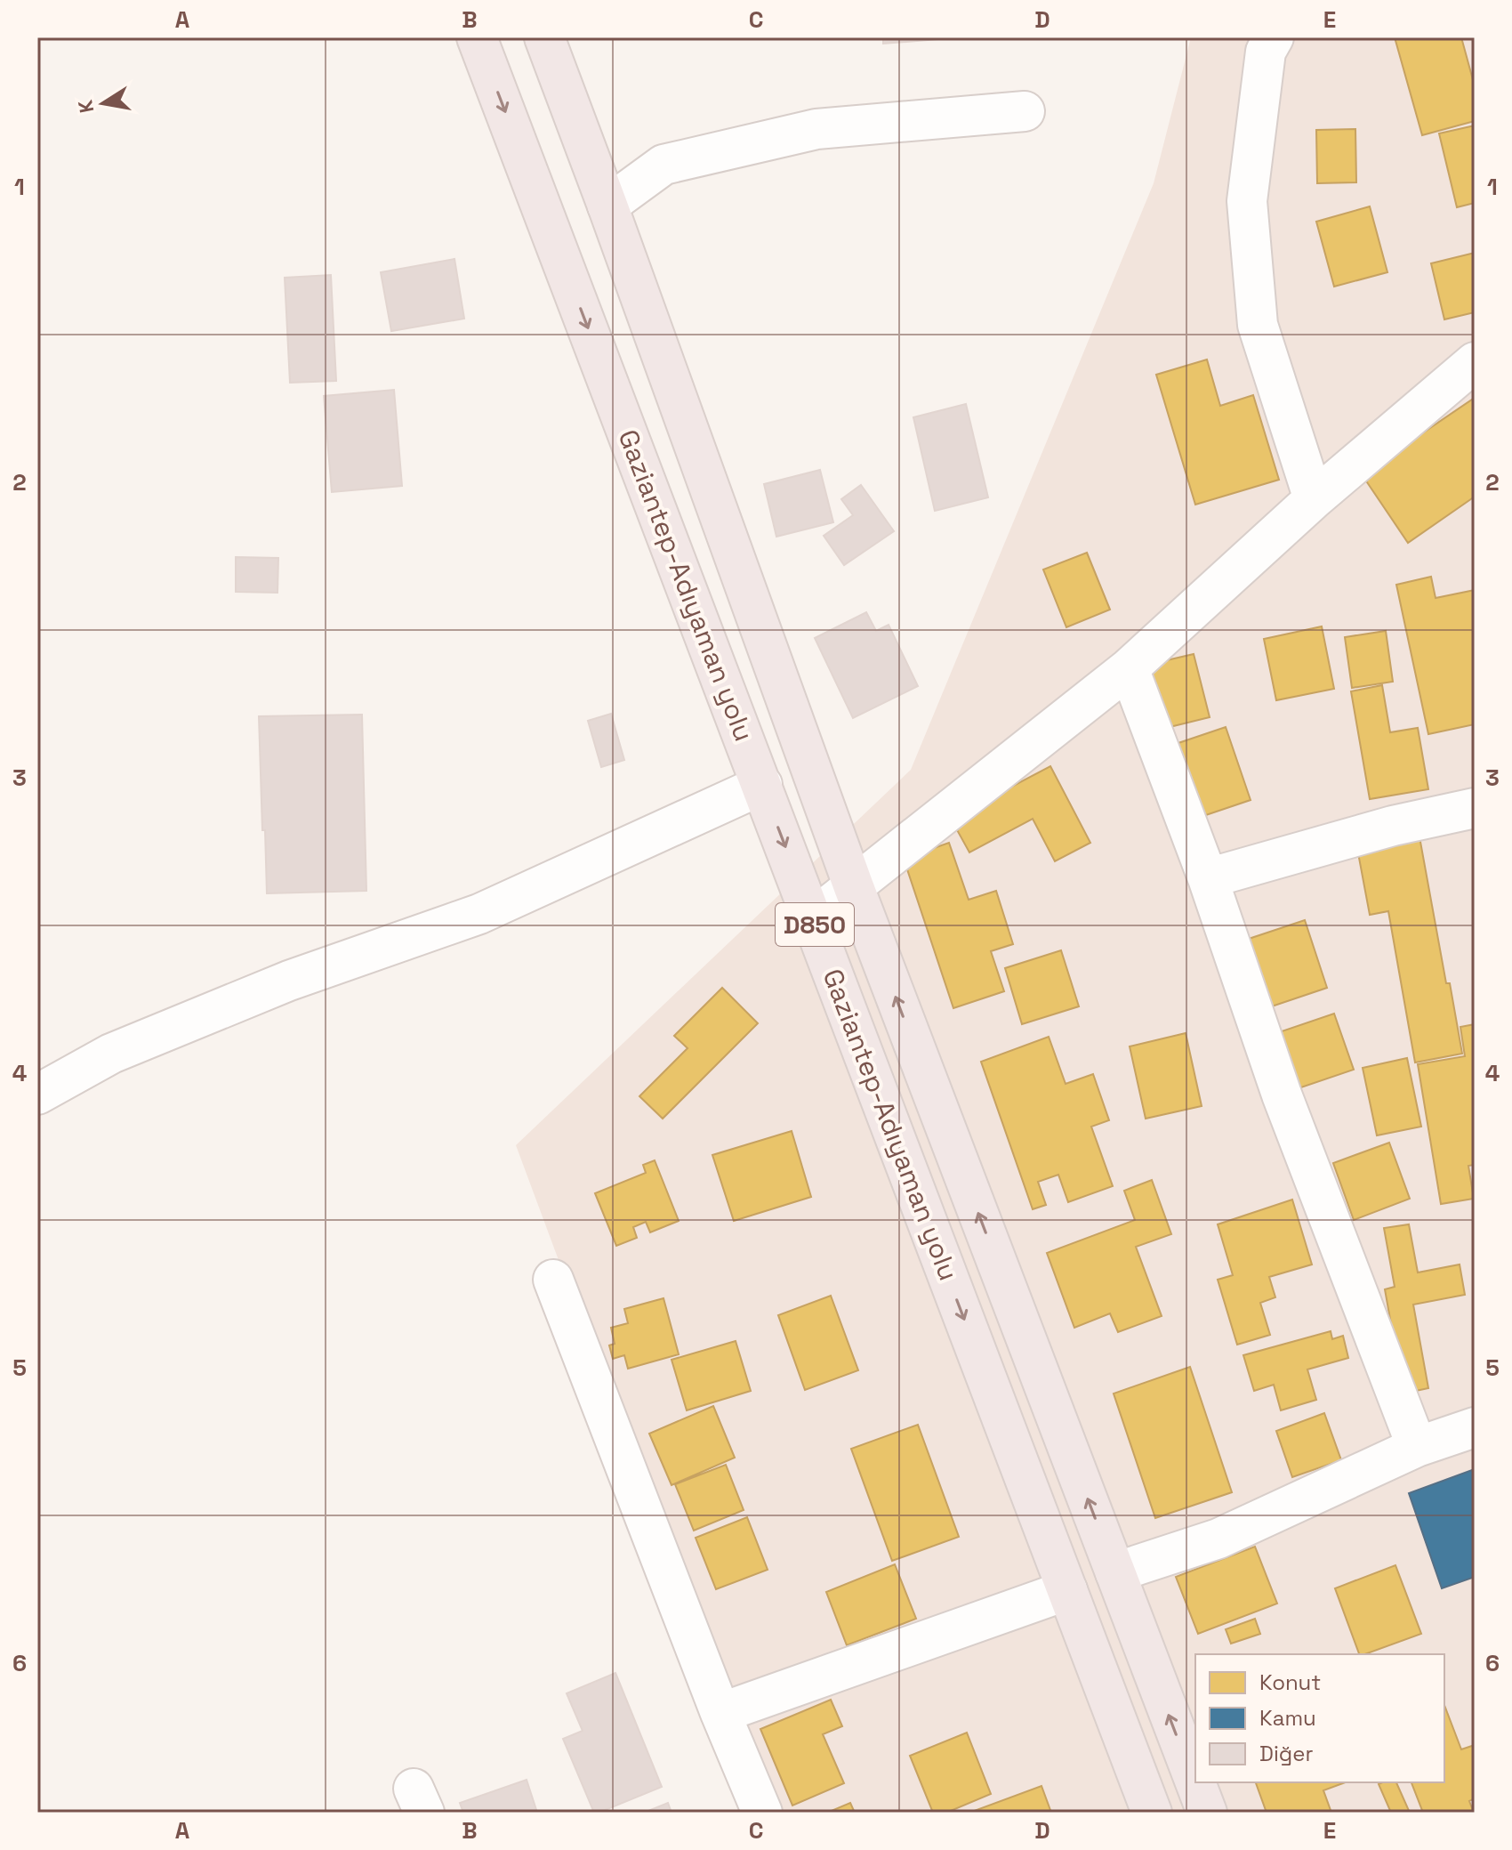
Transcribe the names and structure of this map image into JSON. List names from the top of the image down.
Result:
{
  "streets": {
    "highway": ["Gaziantep-Adıyaman yolu", "D850"]
  },
  "legend": ["Konut", "Kamu", "Diğer"],
  "north": "left",
  "grid": {
    "columns": [
      "A",
      "B",
      "C",
      "D",
      "E"
    ],
    "rows": [
      "1",
      "2",
      "3",
      "4",
      "5",
      "6"
    ]
  }
}
